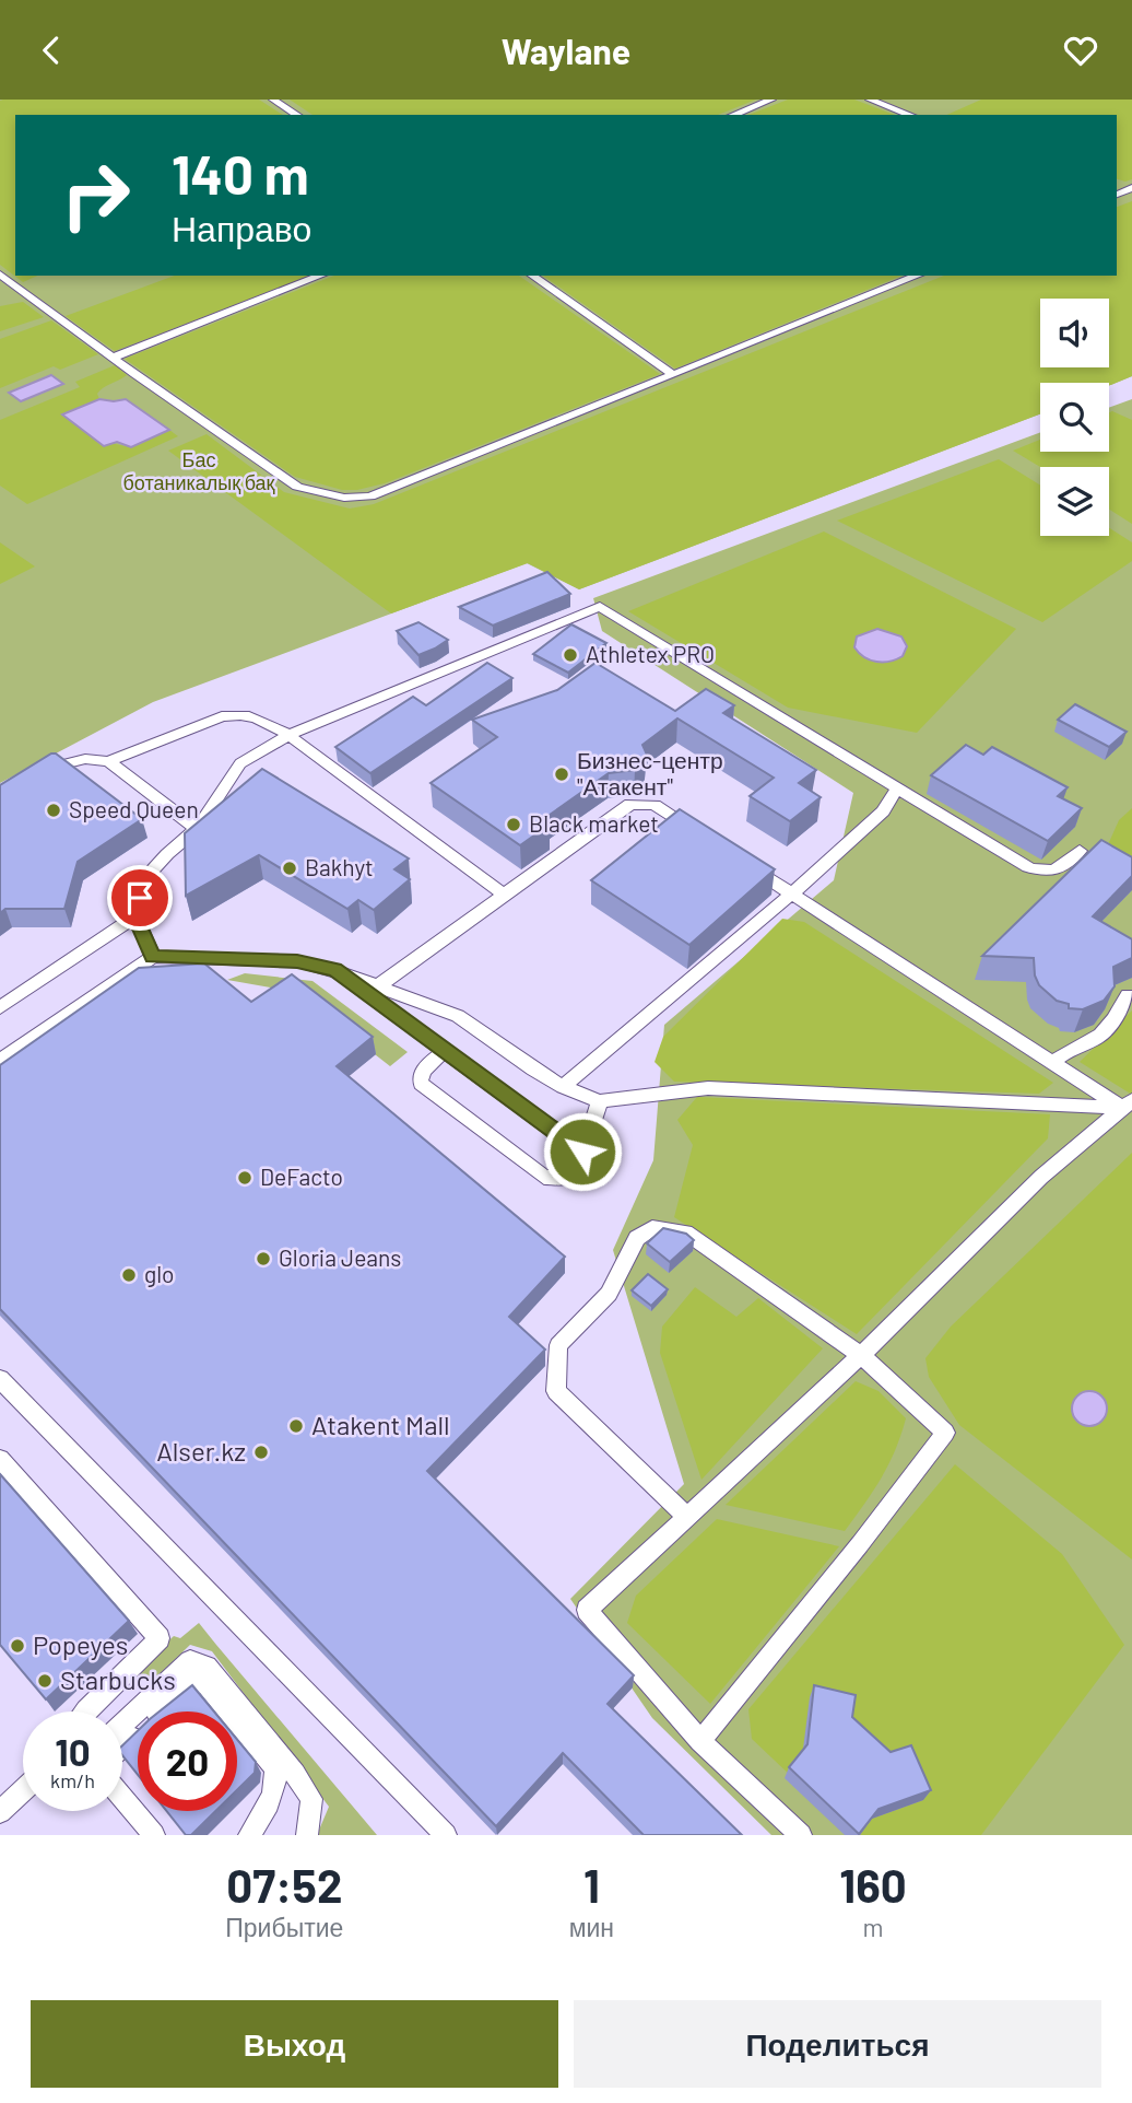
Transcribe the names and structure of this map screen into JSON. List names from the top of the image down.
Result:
{
  "parks": ["Бас ботаникалық бақ"],
  "places": [
    "Athletex PRO",
    "Бизнес-центр \"Атакент\"",
    "Speed Queen",
    "Black market",
    "Bakhyt",
    "DeFacto",
    "Gloria Jeans",
    "glo",
    "Atakent Mall",
    "Alser.kz",
    "Popeyes",
    "Starbucks"
  ],
  "page": {
    "header": "Waylane",
    "turn": ["140 m", "Направо"],
    "speed": "10 km/h",
    "limit": "20",
    "eta": [
      "07:52",
      "Прибытие",
      "1",
      "мин",
      "160",
      "m"
    ],
    "buttons": ["Выход", "Поделиться"]
  }
}
